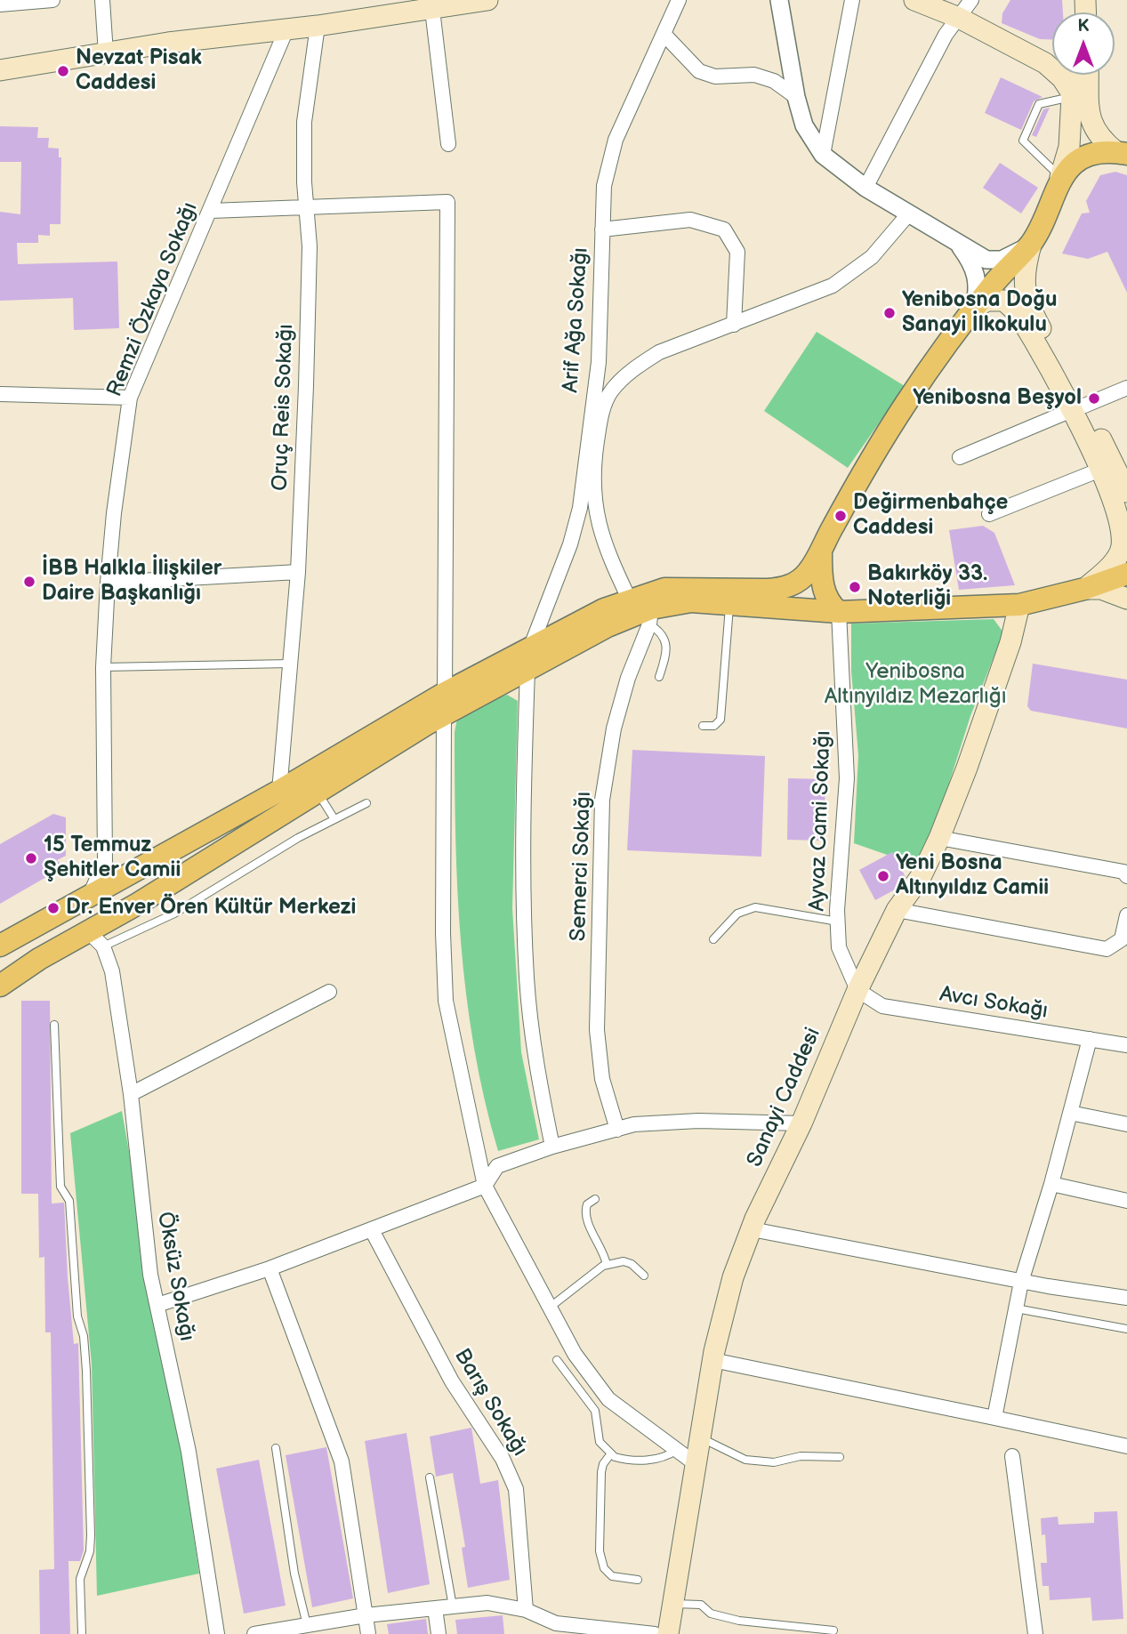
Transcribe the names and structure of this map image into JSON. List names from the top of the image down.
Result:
{
  "streets": {
    "main road": ["Sanayi Caddesi"],
    "street": [
      "Remzi Özkaya Sokağı",
      "Arif Ağa Sokağı",
      "Oruç Reis Sokağı",
      "Ayvaz Cami Sokağı",
      "Semerci Sokağı",
      "Avcı Sokağı",
      "Öksüz Sokağı",
      "Barış Sokağı"
    ]
  },
  "crossings": [
    ["Ayvaz Cami Sokağı", "Avcı Sokağı"],
    ["Ayvaz Cami Sokağı", "Sanayi Caddesi"],
    ["Avcı Sokağı", "Sanayi Caddesi"]
  ],
  "parks": ["Yenibosna Altınyıldız Mezarlığı"],
  "places": [
    "Nevzat Pisak Caddesi",
    "Yenibosna Doğu Sanayi İlkokulu",
    "Yenibosna Beşyol",
    "Değirmenbahçe Caddesi",
    "İBB Halkla İlişkiler Daire Başkanlığı",
    "Bakırköy 33. Noterliği",
    "15 Temmuz Şehitler Camii",
    "Yeni Bosna Altınyıldız Camii",
    "Dr. Enver Ören Kültür Merkezi"
  ],
  "north": "top"
}
